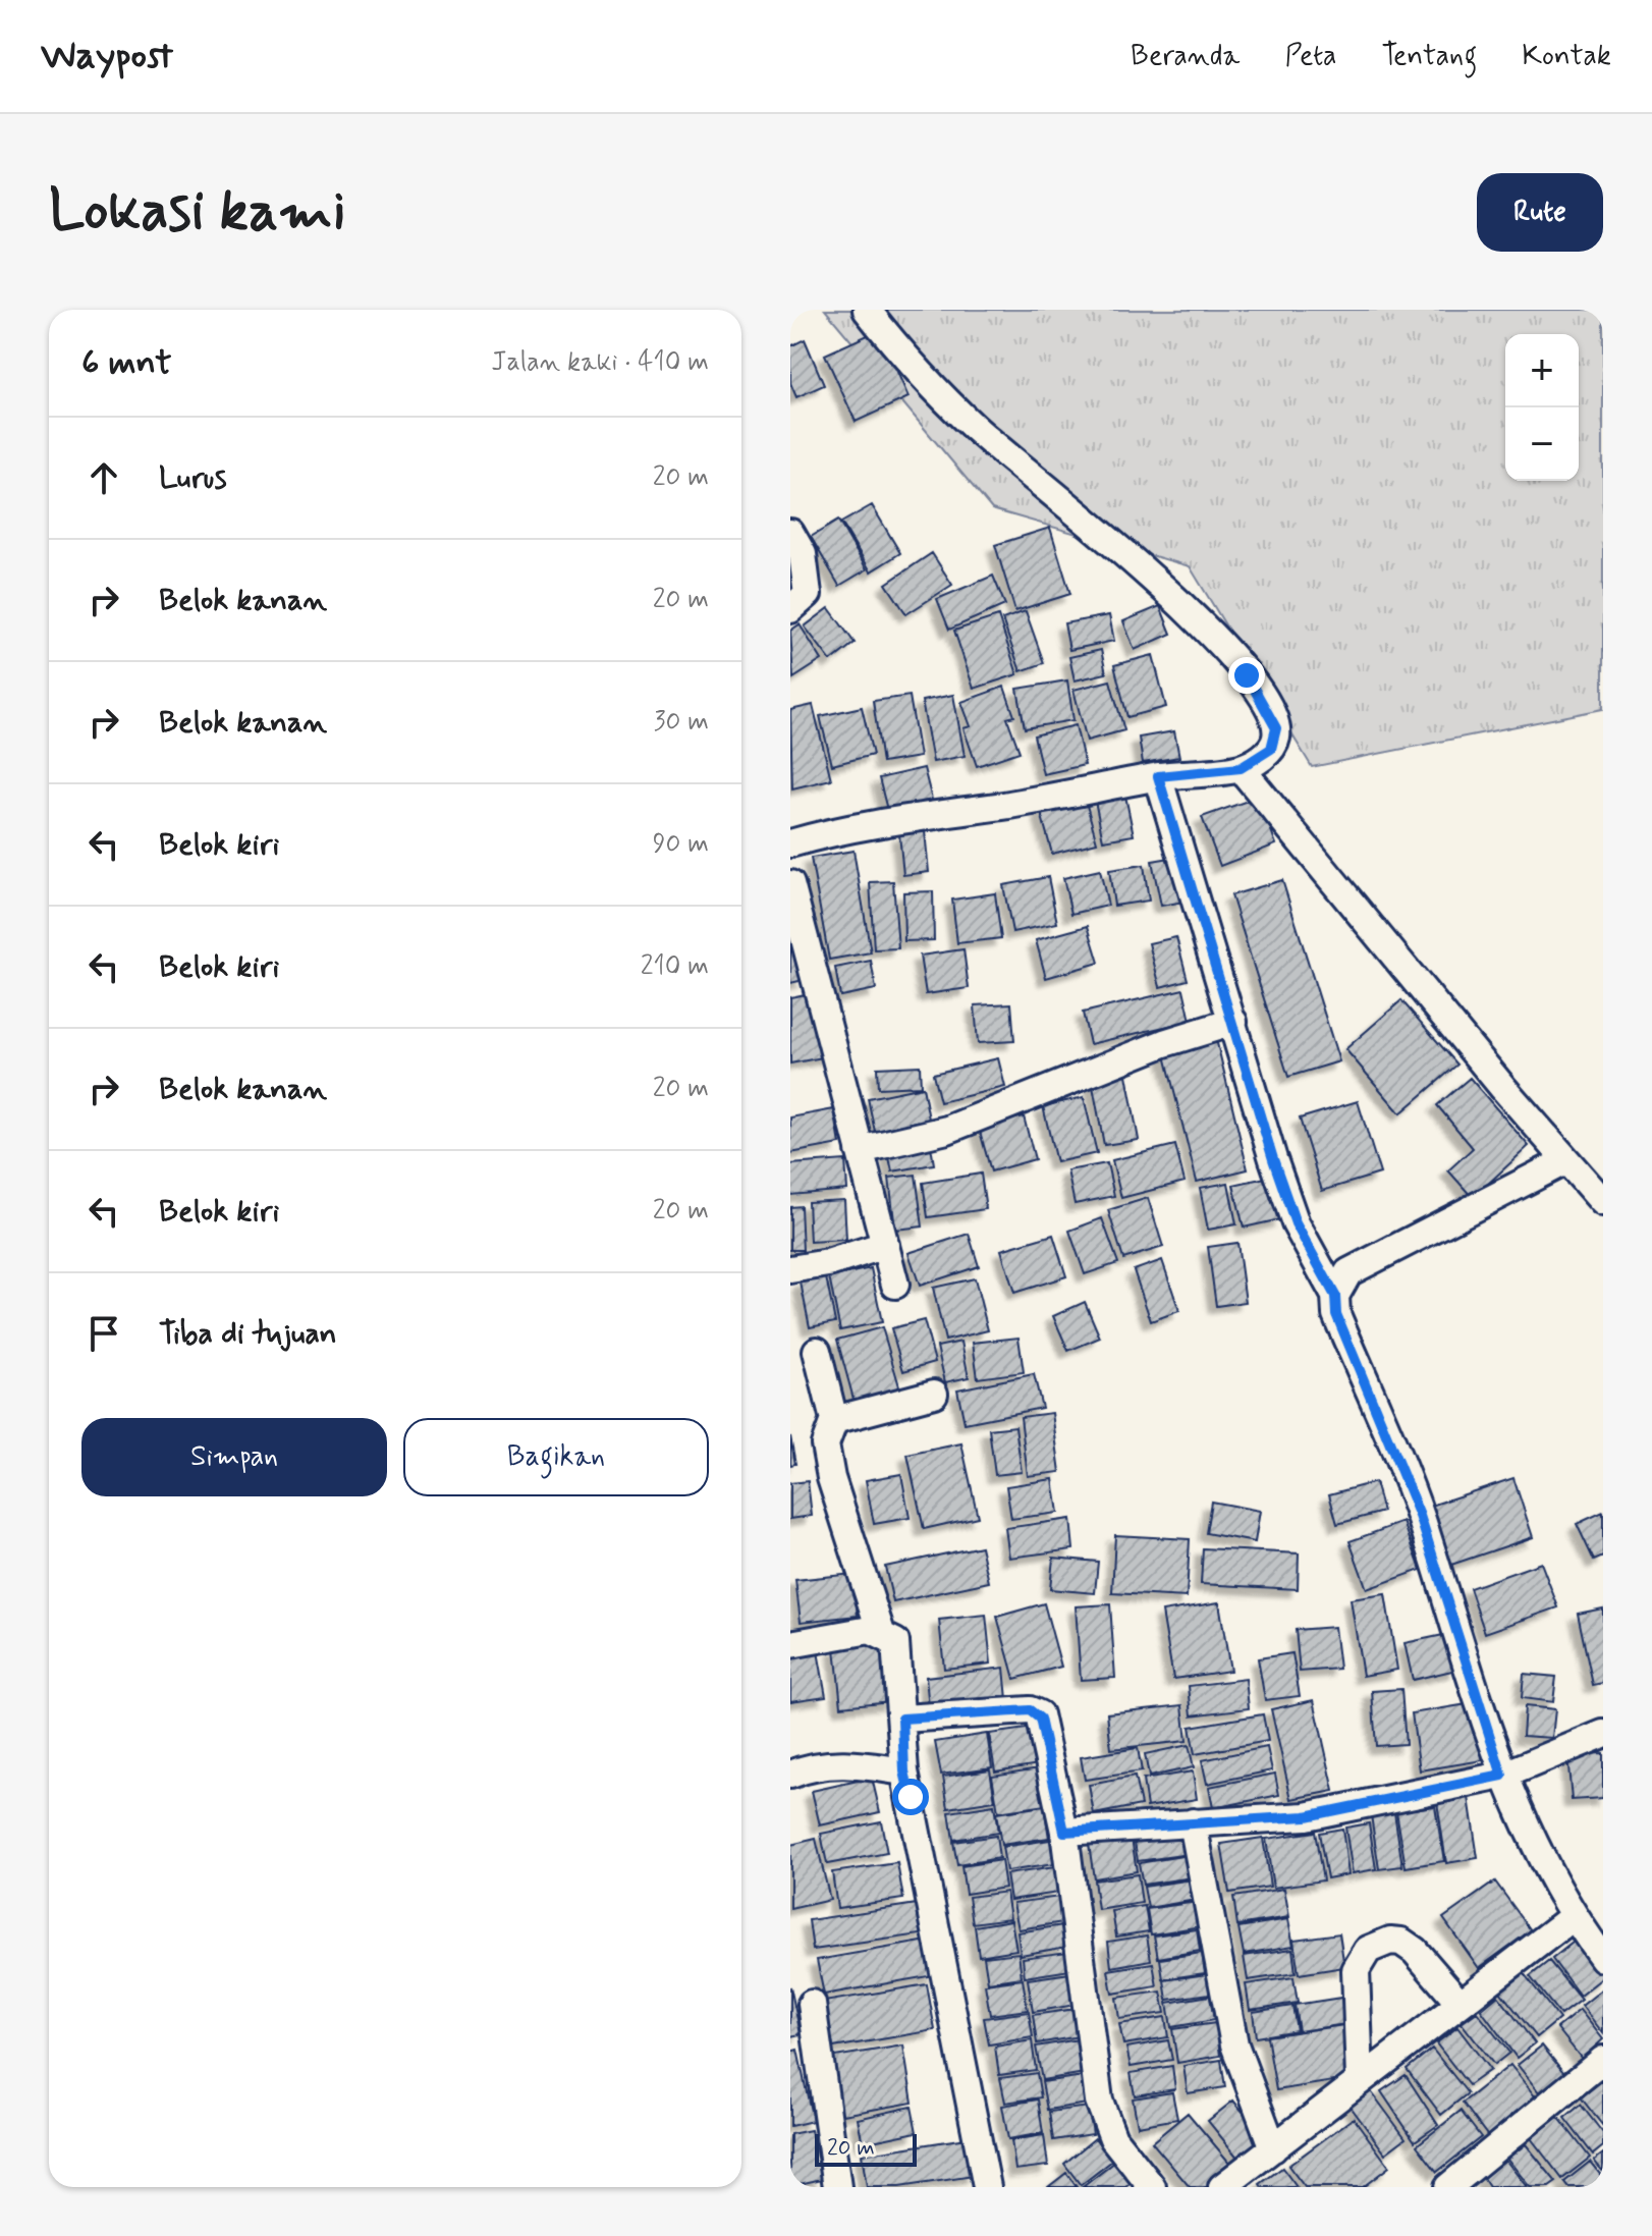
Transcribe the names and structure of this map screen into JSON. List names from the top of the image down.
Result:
{
  "scale_bar": "20 m",
  "page": {
    "header": "Waypost",
    "nav": [
      "Beranda",
      "Peta",
      "Tentang",
      "Kontak"
    ],
    "buttons": [
      "Rute",
      ["Simpan", "Bagikan"]
    ],
    "title": "Lokasi kami",
    "heading": ["6 mnt", "Jalan kaki · 410 m"],
    "map_buttons": ["+", "−"],
    "list": [
      ["Lurus", "20 m"],
      ["Belok kanan", "20 m"],
      ["Belok kanan", "30 m"],
      ["Belok kiri", "90 m"],
      ["Belok kiri", "210 m"],
      ["Belok kanan", "20 m"],
      ["Belok kiri", "20 m"],
      "Tiba di tujuan"
    ],
    "scale": "20 m"
  }
}
